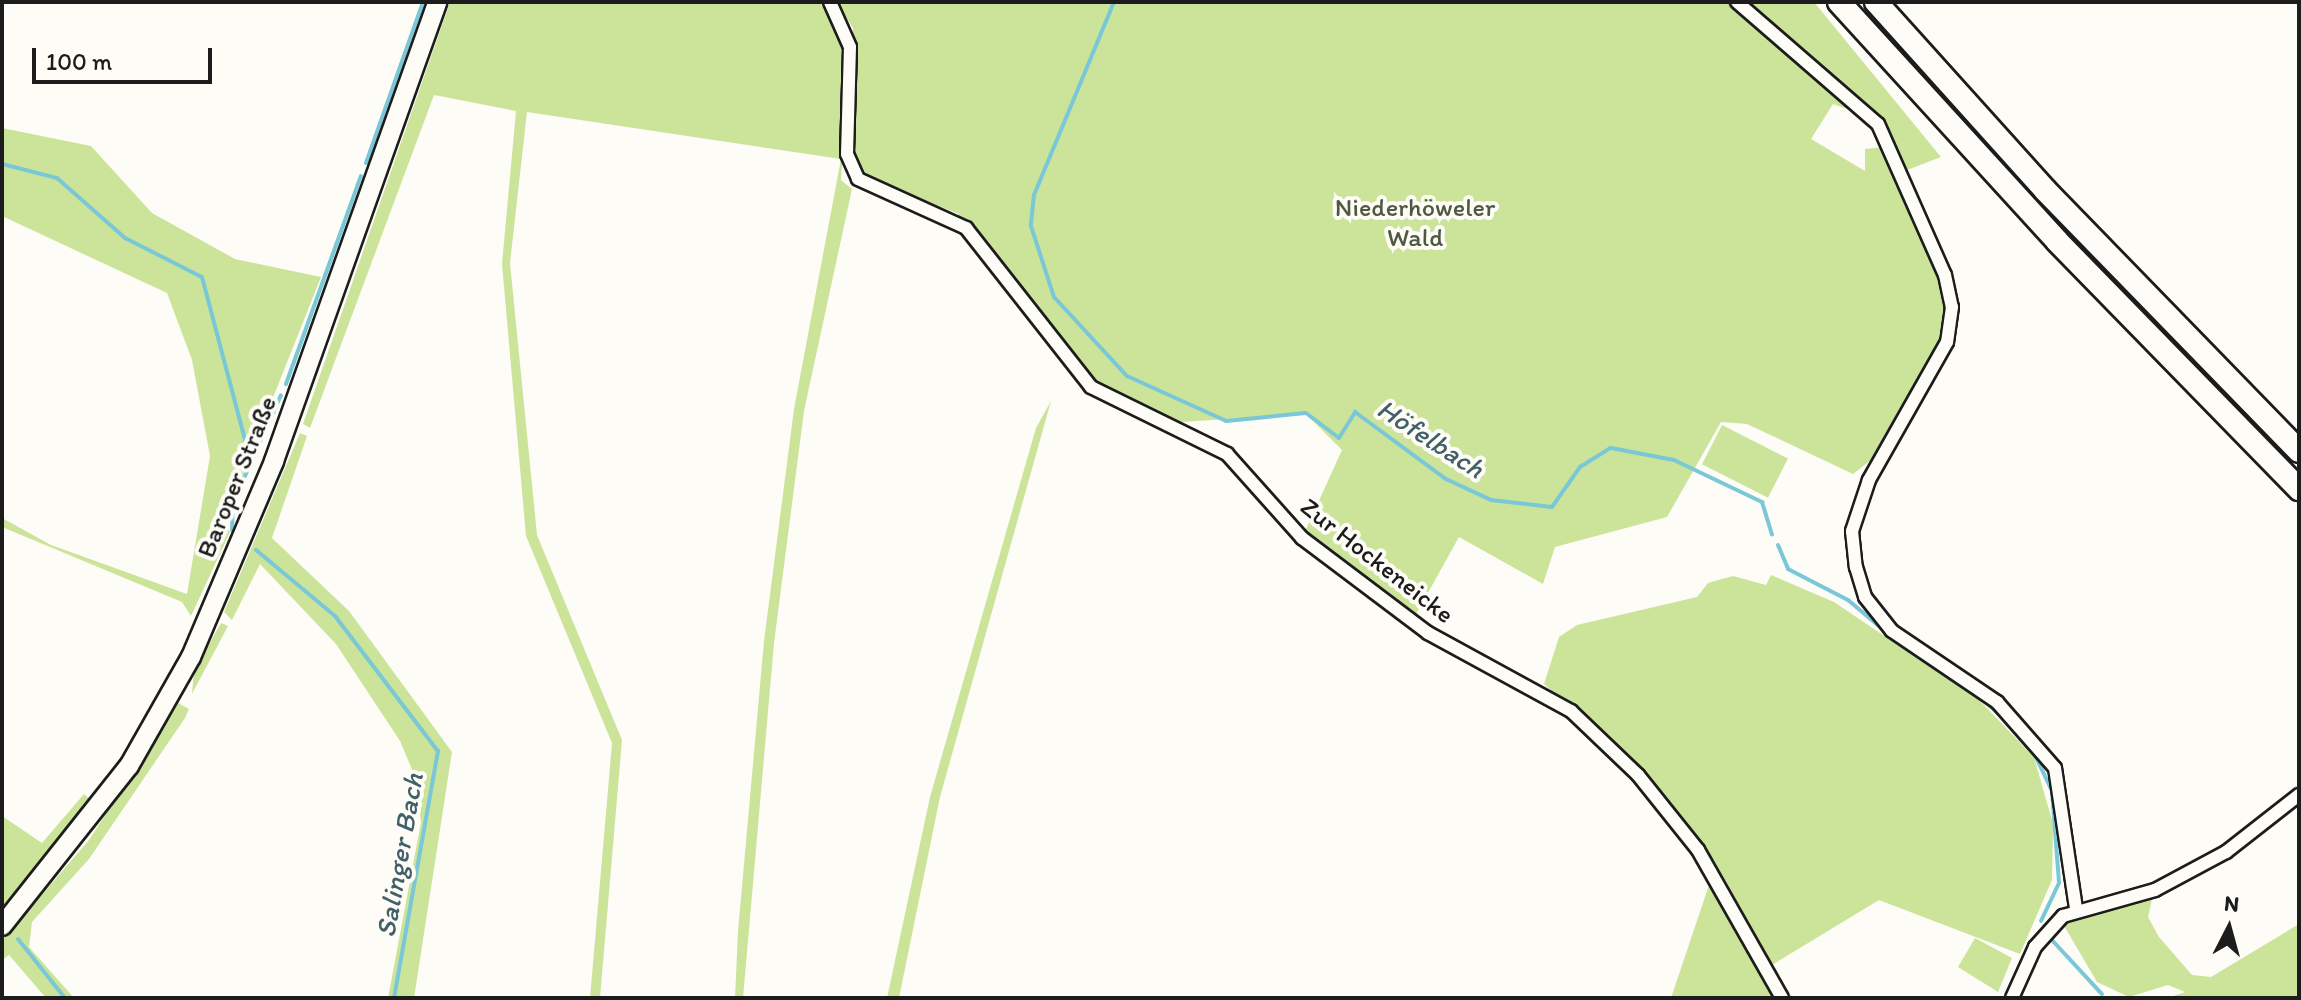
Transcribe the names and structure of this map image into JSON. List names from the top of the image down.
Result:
{
  "streets": {
    "main road": ["Baroper Straße"],
    "street": ["Zur Hockeneicke"]
  },
  "water": ["Höfelbach", "Salinger Bach"],
  "parks": ["Niederhöweler Wald"],
  "scale_bar": "100 m",
  "north": "top"
}
